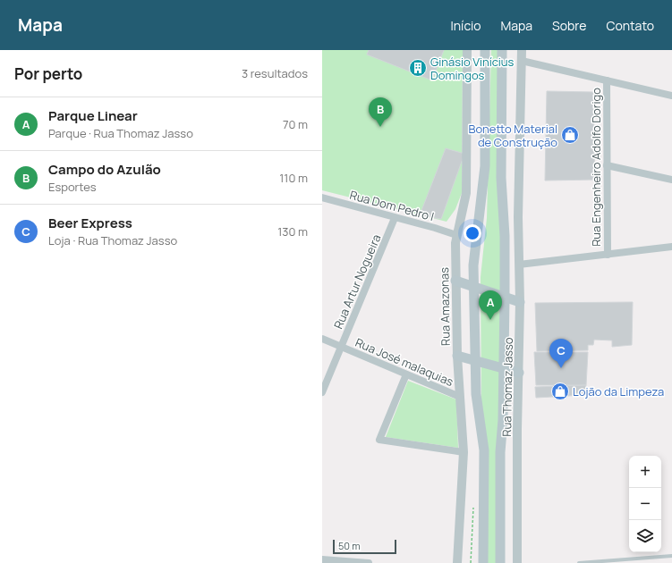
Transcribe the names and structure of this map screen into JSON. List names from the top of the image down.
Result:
{
  "streets": {
    "street": [
      "Rua Engenheiro Adolfo Dorigo",
      "Rua Dom Pedro I",
      "Rua Artur Nogueira",
      "Rua Amazonas",
      "Rua José malaquias",
      "Rua Thomaz Jasso"
    ]
  },
  "crossings": [
    ["Rua Dom Pedro I", "Rua Artur Nogueira"],
    ["Rua Dom Pedro I", "Rua Amazonas"],
    ["Rua Artur Nogueira", "Rua José malaquias"],
    ["Rua Amazonas", "Rua José malaquias"]
  ],
  "places": {
    "building": ["Ginásio Vinícius Domingos"],
    "shop": ["Bonetto Material de Construção", "Lojão da Limpeza"]
  },
  "scale_bar": "50 m",
  "page": {
    "header": "Mapa",
    "nav": [
      "Início",
      "Mapa",
      "Sobre",
      "Contato"
    ],
    "heading": ["Por perto", "3 resultados"],
    "list": [
      {
        "mark": "A",
        "name": "Parque Linear",
        "note": "Parque · Rua Thomaz Jasso",
        "value": "70 m"
      },
      {
        "mark": "B",
        "name": "Campo do Azulão",
        "note": "Esportes",
        "value": "110 m"
      },
      {
        "mark": "C",
        "name": "Beer Express",
        "note": "Loja · Rua Thomaz Jasso",
        "value": "130 m"
      }
    ],
    "pins": ["B", "A", "C"],
    "map_buttons": ["+", "−"],
    "scale": "50 m"
  }
}
